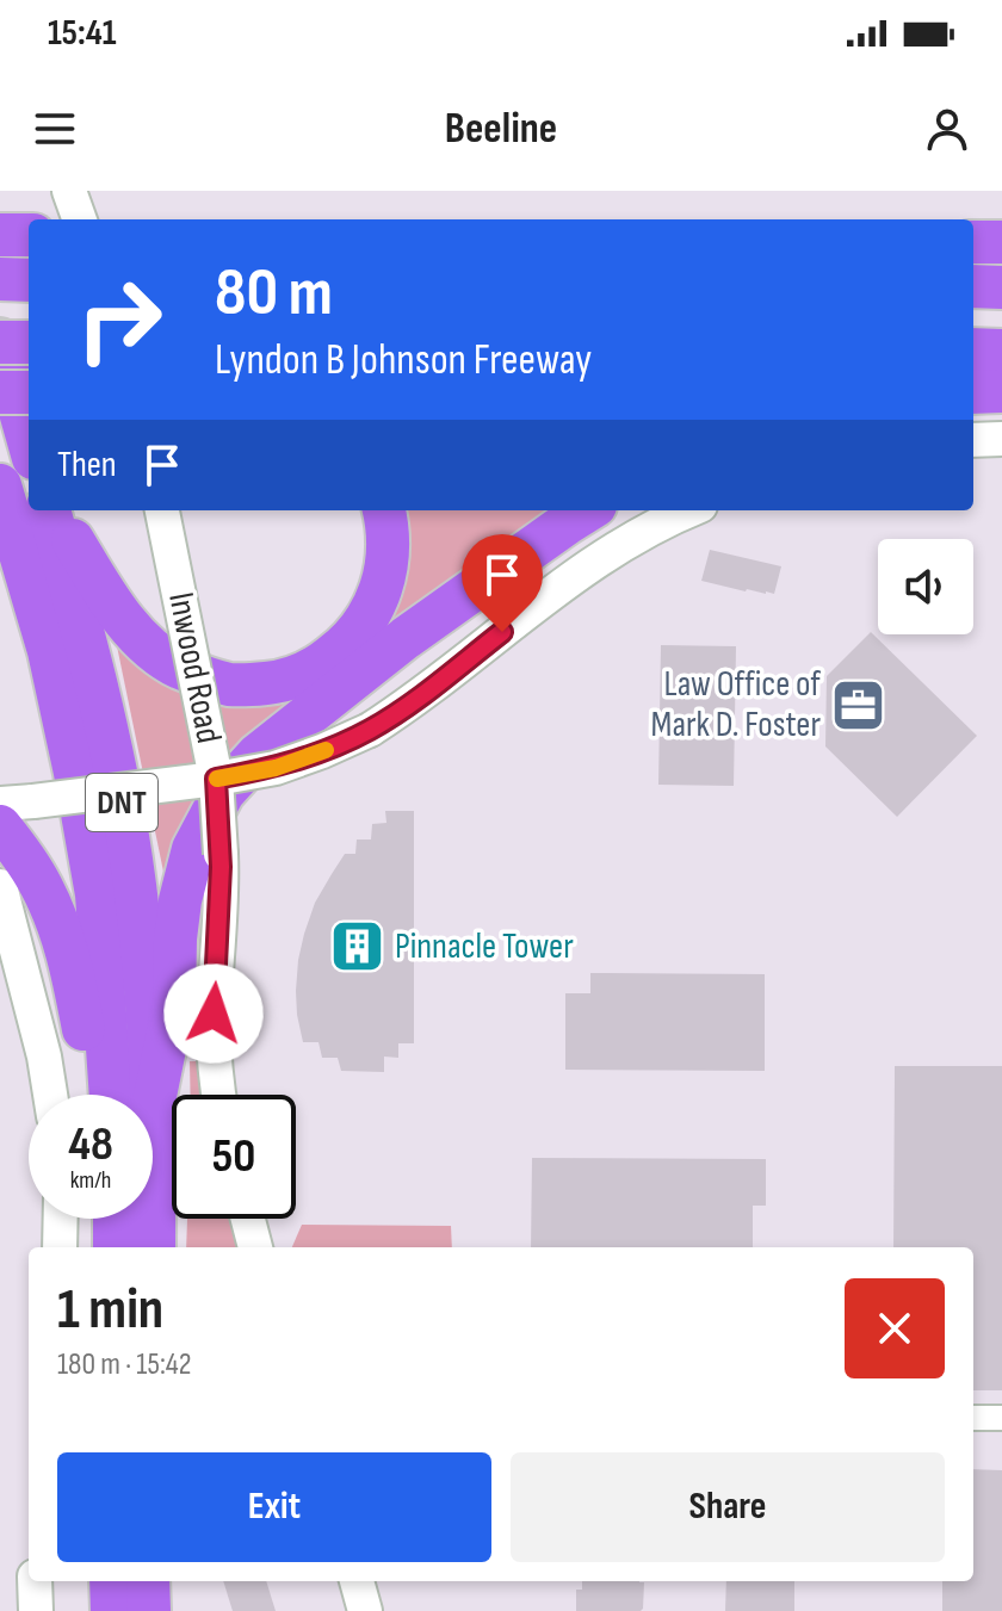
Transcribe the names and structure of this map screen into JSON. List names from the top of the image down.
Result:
{
  "streets": {
    "highway": ["DNT"],
    "main road": ["Inwood Road"]
  },
  "places": {
    "office": ["Law Office of Mark D. Foster"],
    "building": ["Pinnacle Tower"]
  },
  "page": {
    "status": "15:41",
    "header": "Beeline",
    "turn": ["80 m", "Lyndon B Johnson Freeway"],
    "then": "Then",
    "speed": "48 km/h",
    "limit": "50",
    "heading": ["1 min", "180 m · 15:42"],
    "buttons": ["Exit", "Share"]
  }
}
